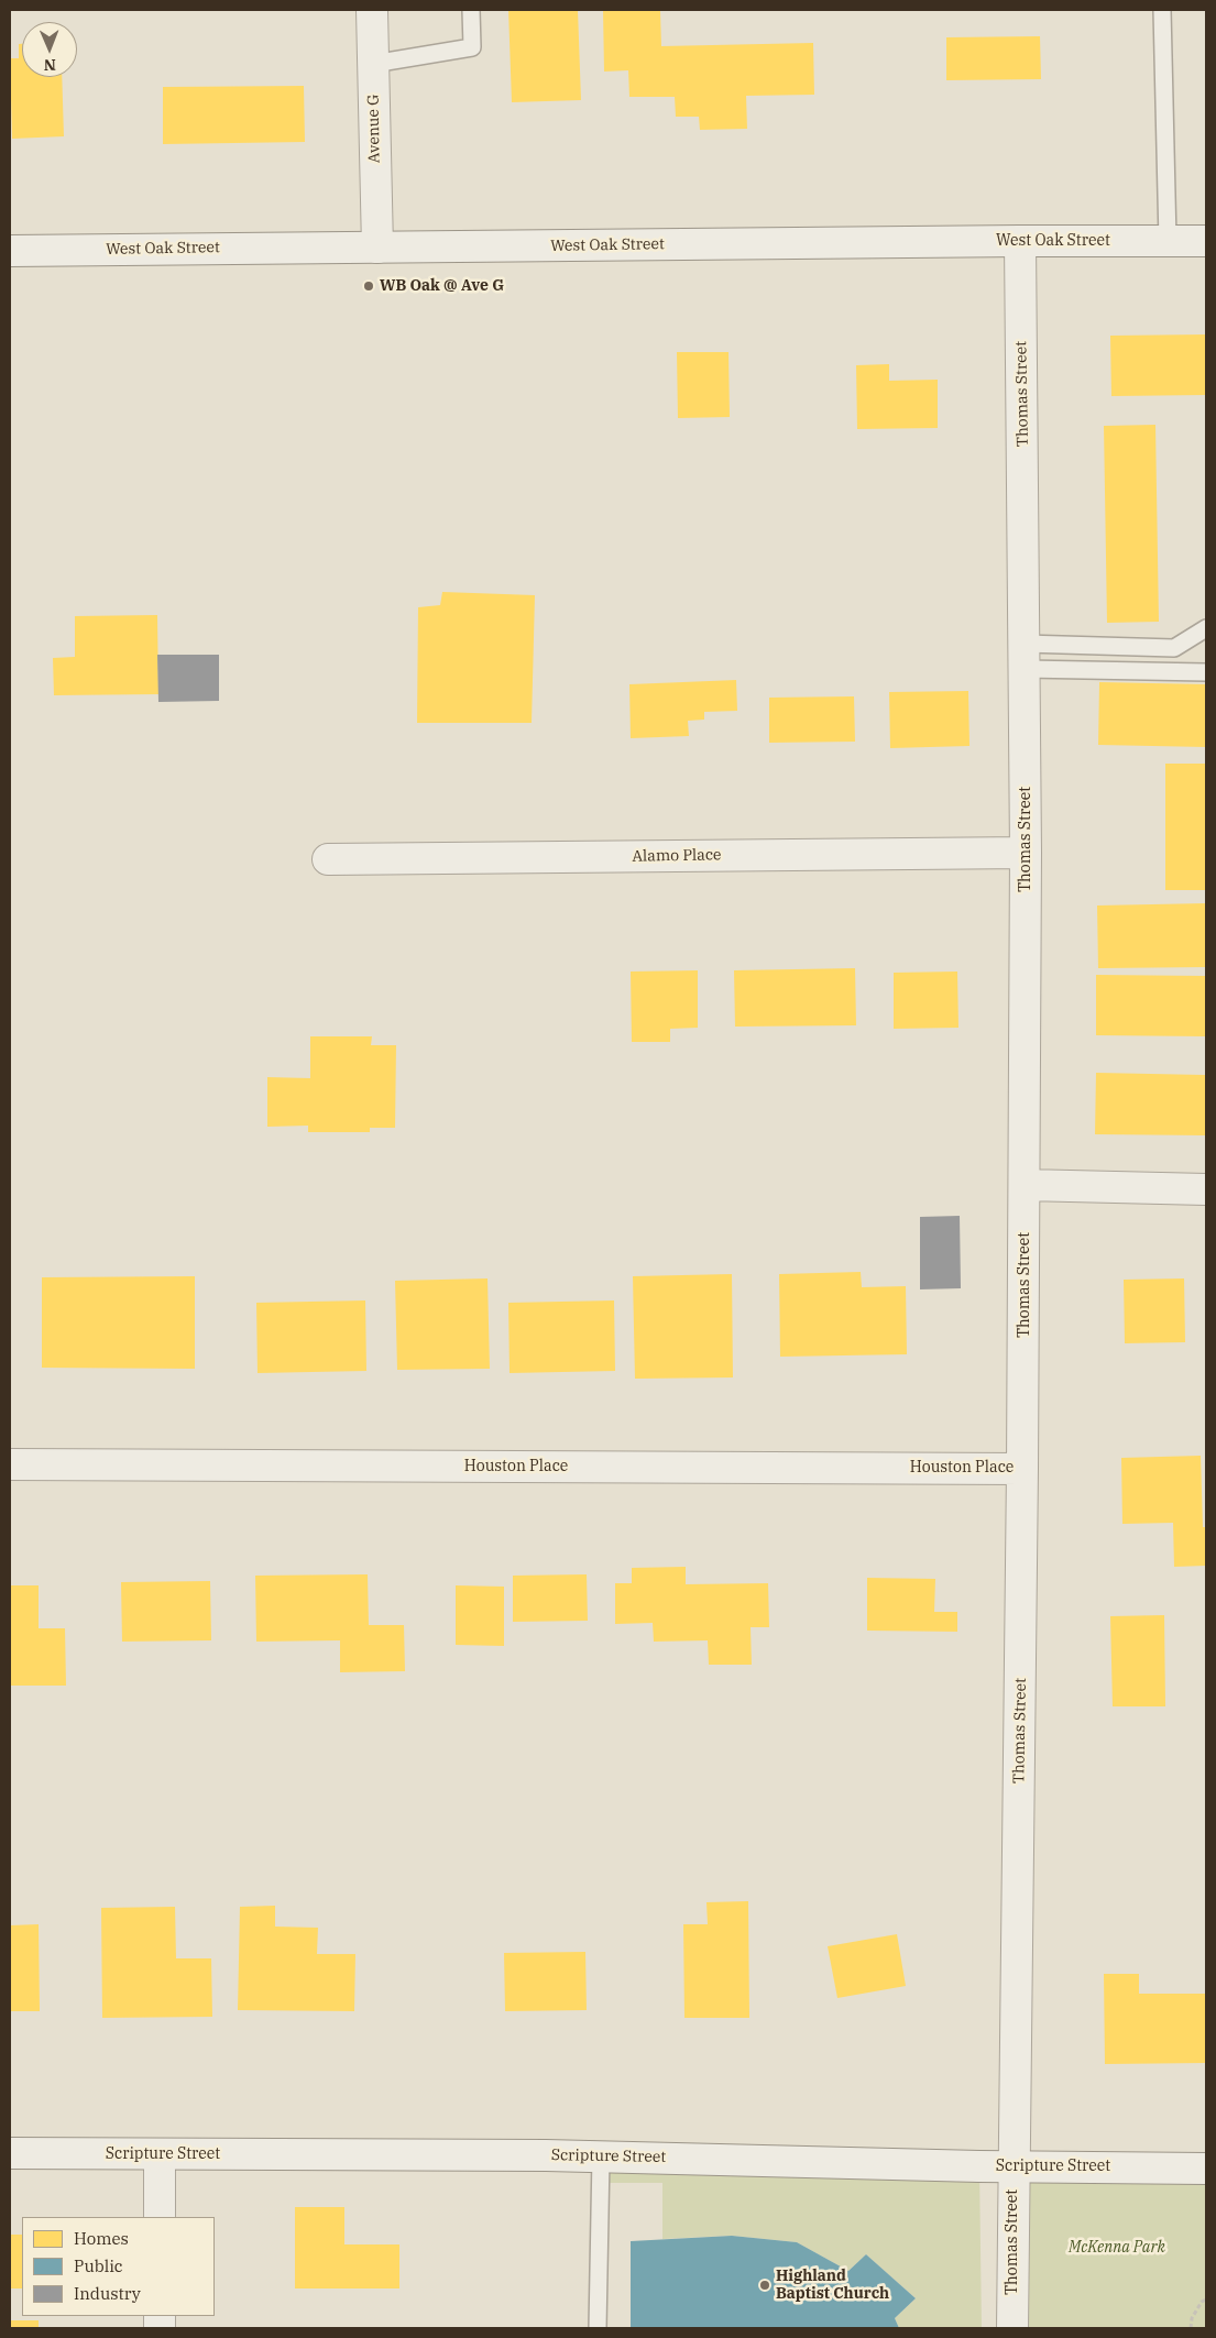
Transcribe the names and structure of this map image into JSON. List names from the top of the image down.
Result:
{
  "streets": {
    "street": [
      "Avenue G",
      "West Oak Street",
      "Thomas Street",
      "Alamo Place",
      "Houston Place",
      "Scripture Street"
    ]
  },
  "crossings": [
    ["Avenue G", "West Oak Street"],
    ["West Oak Street", "Thomas Street"],
    ["Thomas Street", "Alamo Place"],
    ["Thomas Street", "Houston Place"],
    ["Thomas Street", "Scripture Street"]
  ],
  "parks": ["McKenna Park"],
  "places": ["WB Oak @ Ave G", "Highland Baptist Church"],
  "legend": ["Homes", "Public", "Industry"],
  "north": "bottom"
}
